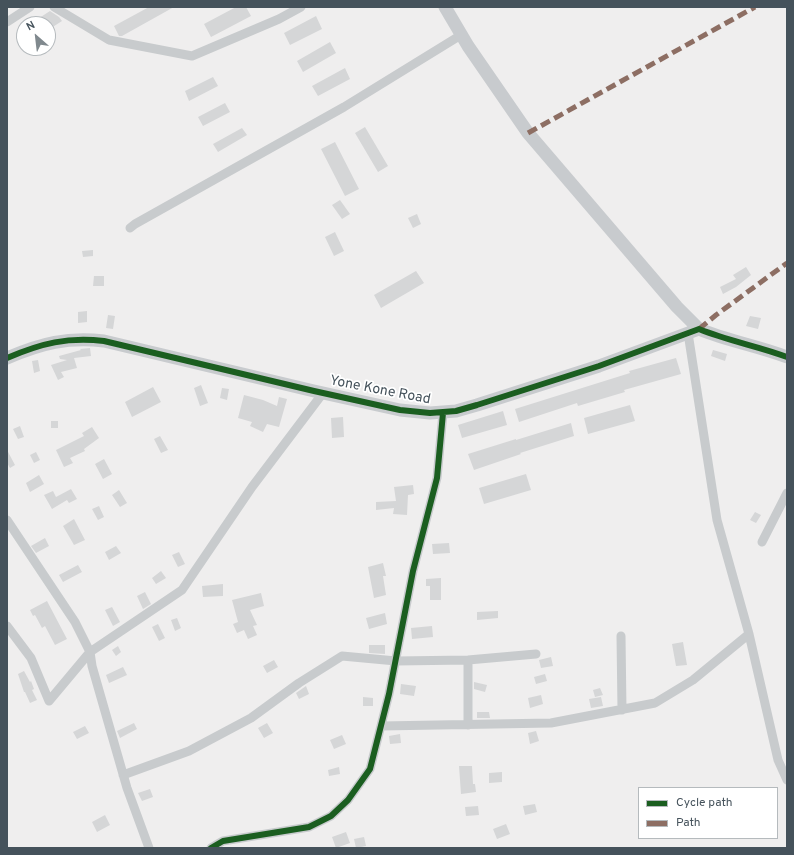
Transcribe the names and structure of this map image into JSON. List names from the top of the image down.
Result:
{
  "streets": {
    "street": ["Yone Kone Road"]
  },
  "legend": ["Cycle path", "Path"],
  "north": "top left"
}
